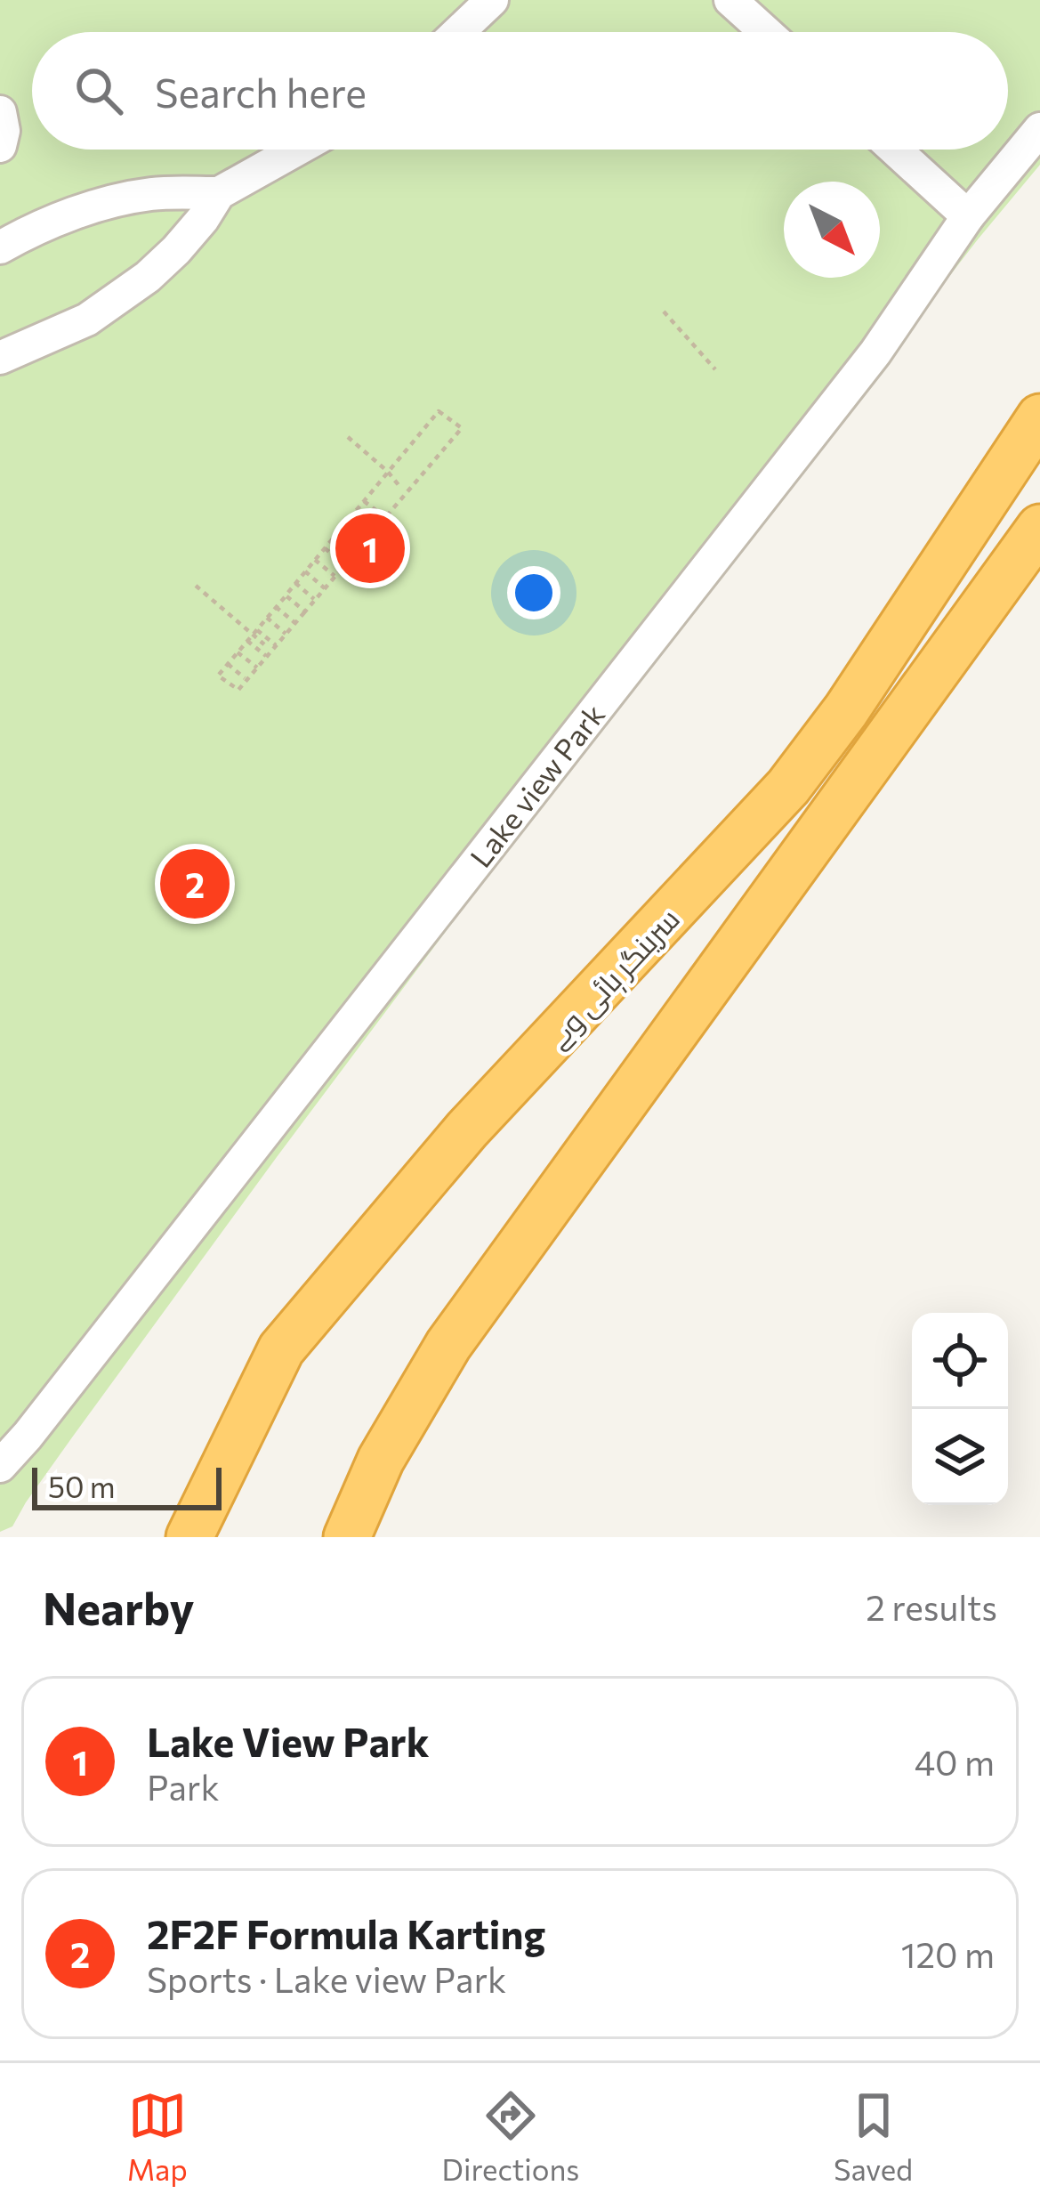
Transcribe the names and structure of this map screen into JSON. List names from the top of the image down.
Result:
{
  "streets": {
    "highway": ["سرینگر ہائی وے"],
    "street": ["Lake view Park"]
  },
  "scale_bar": "50 m",
  "north": "bottom right",
  "page": {
    "search": "Search here",
    "pins": ["1", "2"],
    "scale": "50 m",
    "heading": ["Nearby", "2 results"],
    "list": [
      {
        "mark": "1",
        "name": "Lake View Park",
        "note": "Park",
        "value": "40 m"
      },
      {
        "mark": "2",
        "name": "2F2F Formula Karting",
        "note": "Sports · Lake view Park",
        "value": "120 m"
      }
    ],
    "nav": ["Map", "Directions", "Saved"]
  }
}
